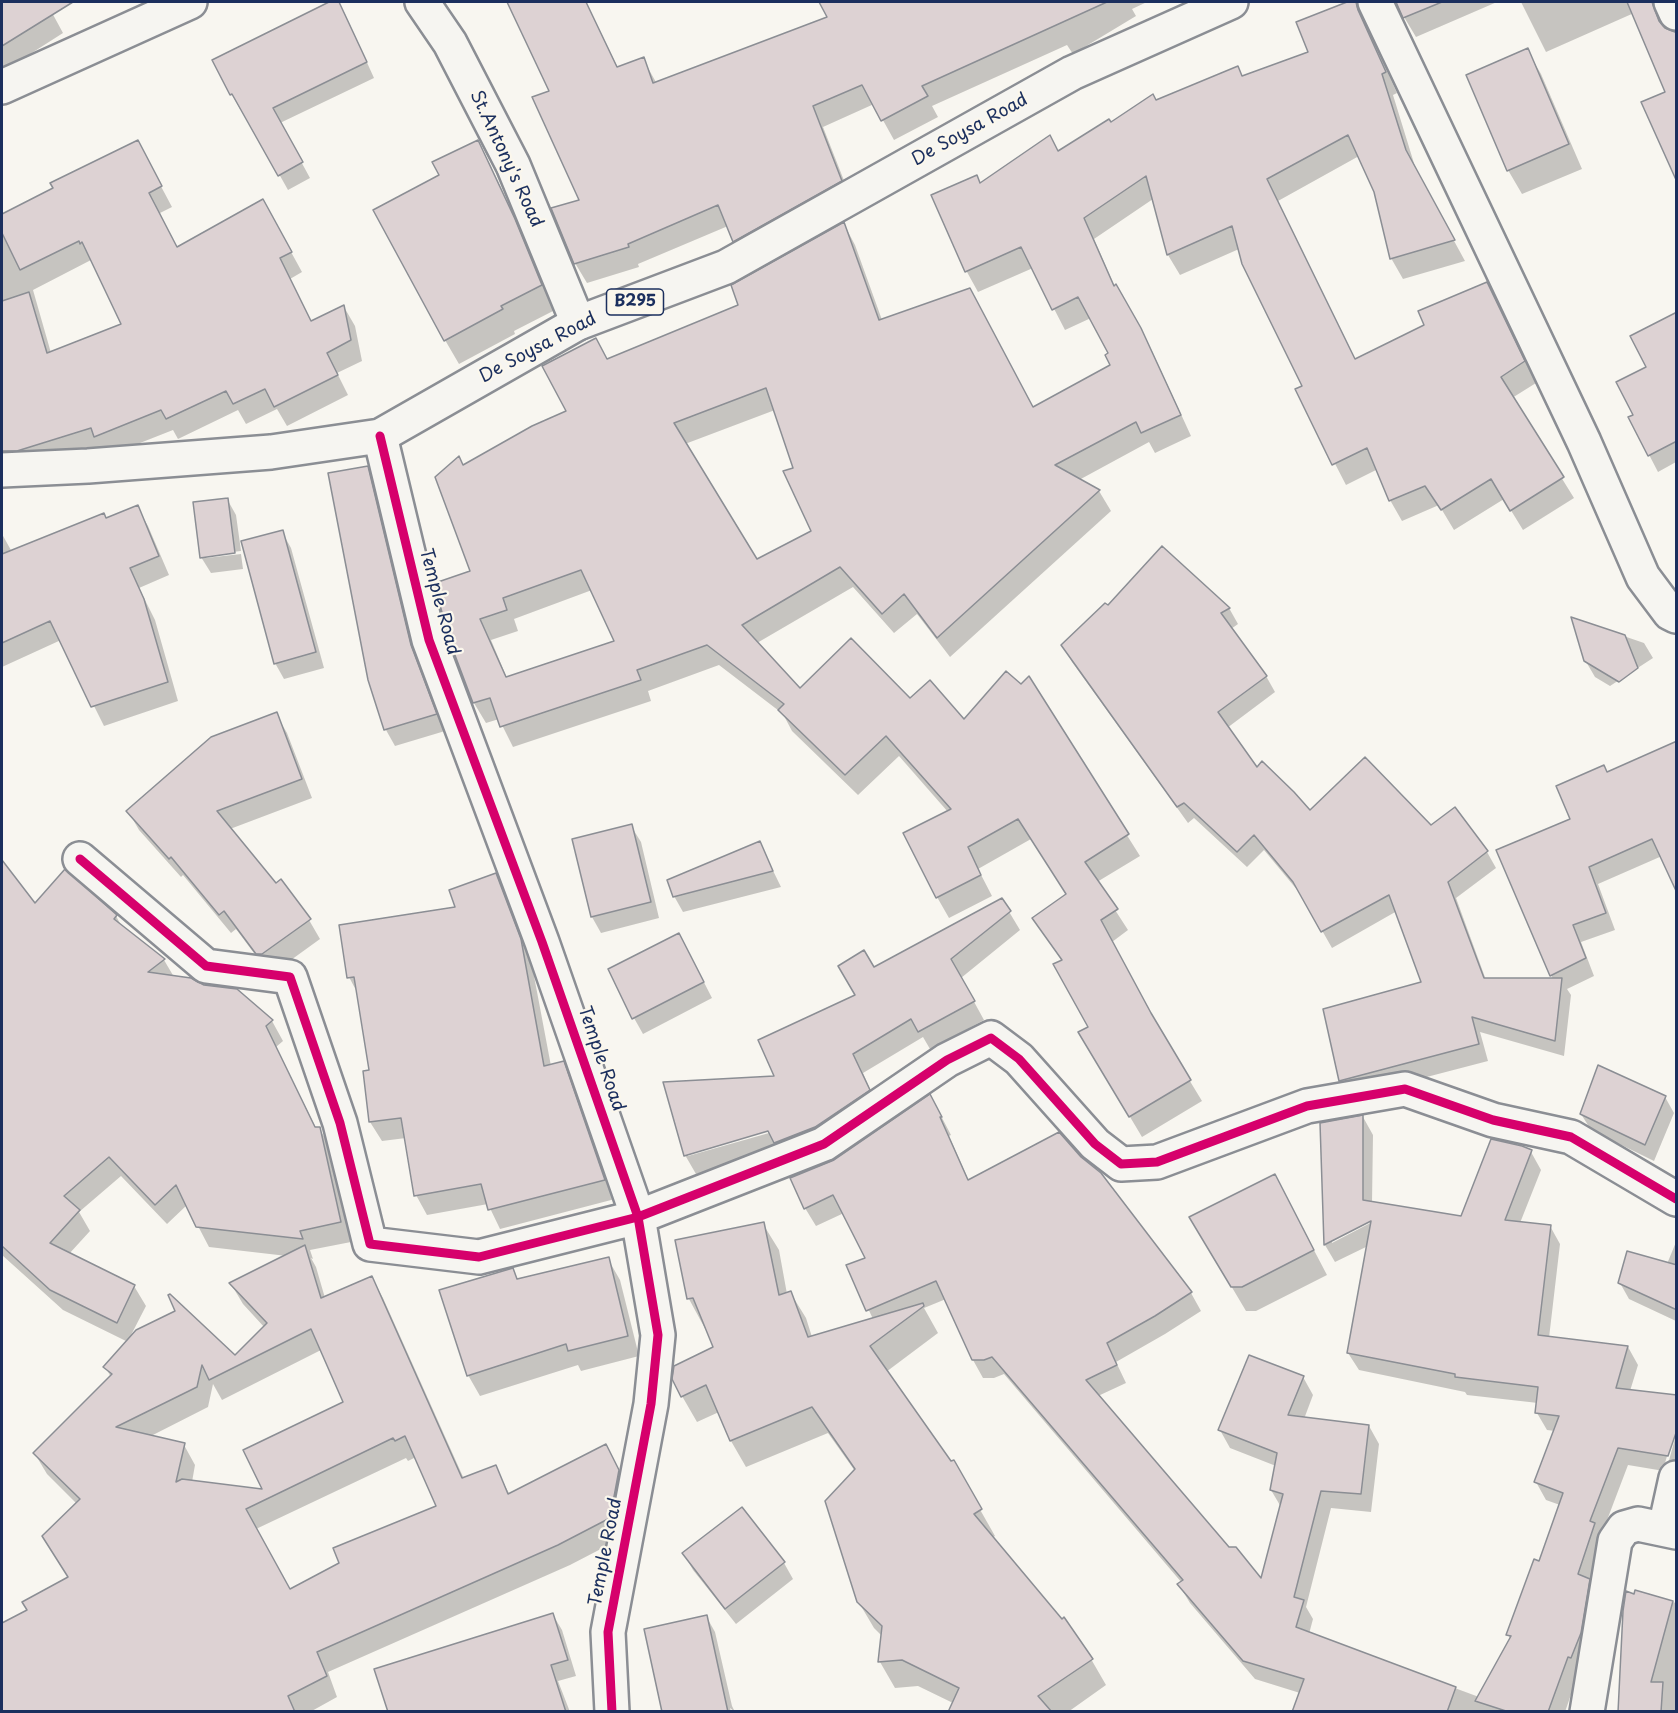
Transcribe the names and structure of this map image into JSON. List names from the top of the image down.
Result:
{
  "streets": {
    "street": [
      "De Soysa Road",
      "St.Antony's Road",
      "B295",
      "Temple Road"
    ]
  },
  "crossings": [
    ["De Soysa Road", "St.Antony's Road"],
    ["De Soysa Road", "Temple Road"]
  ]
}
